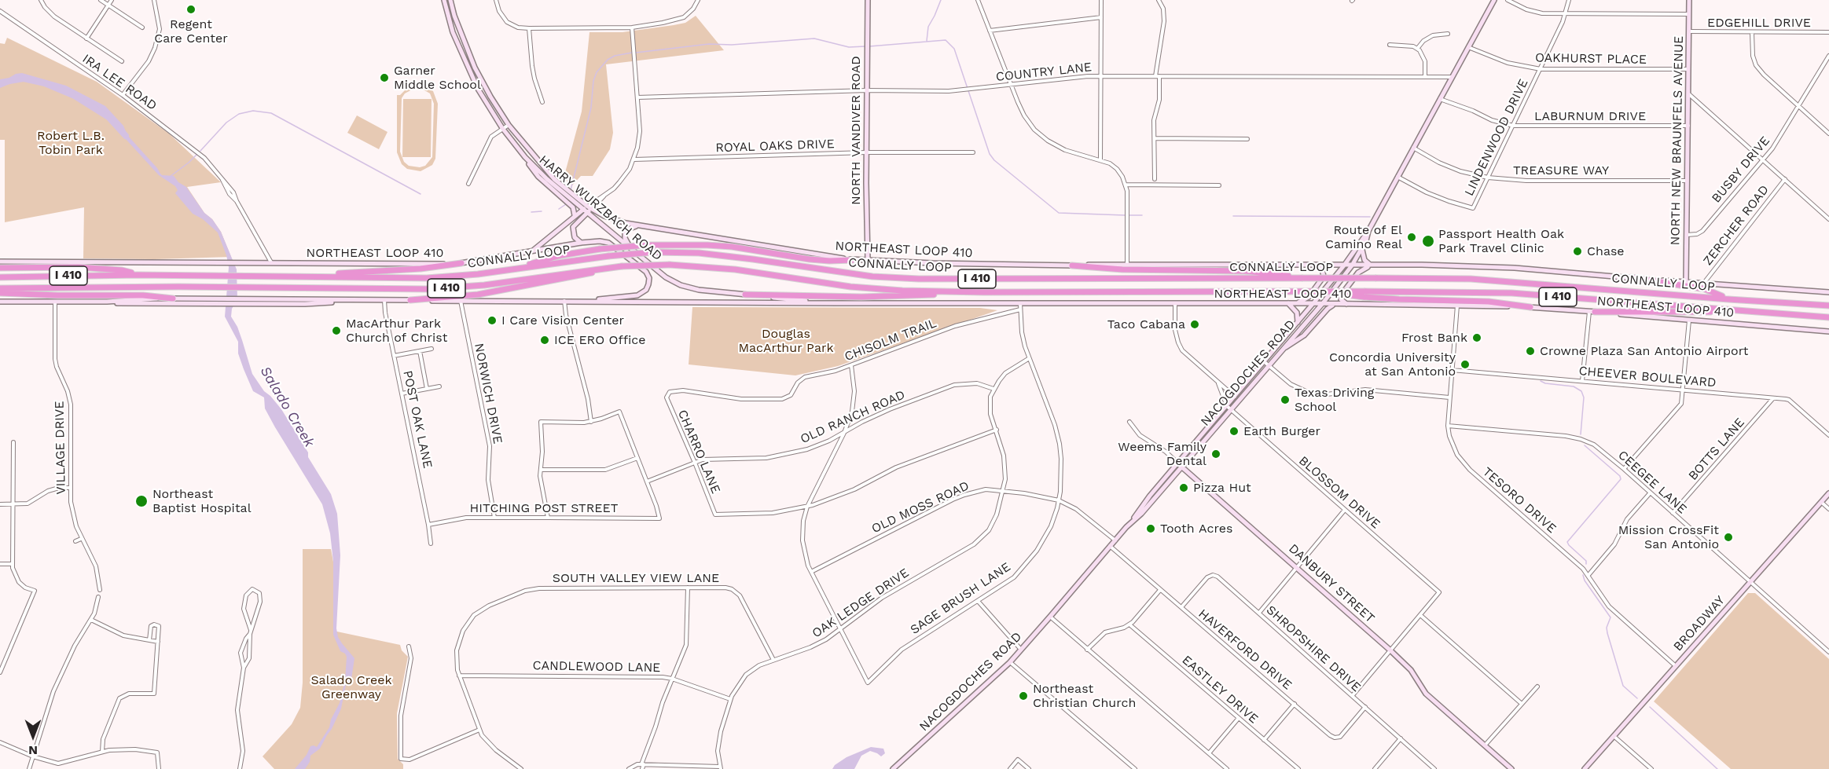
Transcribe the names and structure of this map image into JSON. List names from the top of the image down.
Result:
{
  "streets": {
    "highway": ["CONNALLY LOOP", "I 410"],
    "main road": [
      "NORTH VANDIVER ROAD",
      "NORTH NEW BRAUNFELS AVENUE",
      "HARRY WURZBACH ROAD",
      "NORTHEAST LOOP 410",
      "NACOGDOCHES ROAD",
      "DANBURY STREET",
      "BROADWAY"
    ],
    "street": [
      "EDGEHILL DRIVE",
      "OAKHURST PLACE",
      "COUNTRY LANE",
      "IRA LEE ROAD",
      "LABURNUM DRIVE",
      "LINDENWOOD DRIVE",
      "ROYAL OAKS DRIVE",
      "BUSBY DRIVE",
      "TREASURE WAY",
      "ZERCHER ROAD",
      "CHISOLM TRAIL",
      "CHEEVER BOULEVARD",
      "NORWICH DRIVE",
      "OLD RANCH ROAD",
      "POST OAK LANE",
      "VILLAGE DRIVE",
      "BOTTS LANE",
      "CHARRO LANE",
      "CEEGEE LANE",
      "BLOSSOM DRIVE",
      "TESORO DRIVE",
      "OLD MOSS ROAD",
      "HITCHING POST STREET",
      "SOUTH VALLEY VIEW LANE",
      "SAGE BRUSH LANE",
      "OAK LEDGE DRIVE",
      "SHROPSHIRE DRIVE",
      "HAVERFORD DRIVE",
      "CANDLEWOOD LANE",
      "EASTLEY DRIVE"
    ]
  },
  "crossings": [
    ["EDGEHILL DRIVE", "NORTH NEW BRAUNFELS AVENUE"],
    ["OAKHURST PLACE", "LINDENWOOD DRIVE"],
    ["OAKHURST PLACE", "NORTH NEW BRAUNFELS AVENUE"],
    ["OAKHURST PLACE", "NACOGDOCHES ROAD"],
    ["COUNTRY LANE", "NORTH VANDIVER ROAD"],
    ["COUNTRY LANE", "NACOGDOCHES ROAD"],
    ["IRA LEE ROAD", "NORTHEAST LOOP 410"],
    ["LABURNUM DRIVE", "LINDENWOOD DRIVE"],
    ["LABURNUM DRIVE", "NORTH NEW BRAUNFELS AVENUE"],
    ["LABURNUM DRIVE", "NACOGDOCHES ROAD"],
    ["NORTH VANDIVER ROAD", "ROYAL OAKS DRIVE"],
    ["NORTH VANDIVER ROAD", "NORTHEAST LOOP 410"],
    ["LINDENWOOD DRIVE", "TREASURE WAY"],
    ["LINDENWOOD DRIVE", "NACOGDOCHES ROAD"],
    ["NORTH NEW BRAUNFELS AVENUE", "BUSBY DRIVE"],
    ["NORTH NEW BRAUNFELS AVENUE", "TREASURE WAY"],
    ["NORTH NEW BRAUNFELS AVENUE", "NORTHEAST LOOP 410"],
    ["TREASURE WAY", "NACOGDOCHES ROAD"],
    ["HARRY WURZBACH ROAD", "NORTHEAST LOOP 410"],
    ["ZERCHER ROAD", "NORTHEAST LOOP 410"],
    ["NORTHEAST LOOP 410", "NACOGDOCHES ROAD"],
    ["NORTHEAST LOOP 410", "NORWICH DRIVE"],
    ["NORTHEAST LOOP 410", "POST OAK LANE"],
    ["NORTHEAST LOOP 410", "VILLAGE DRIVE"],
    ["NORTHEAST LOOP 410", "TESORO DRIVE"],
    ["NORTHEAST LOOP 410", "SAGE BRUSH LANE"],
    ["CHISOLM TRAIL", "CHARRO LANE"],
    ["CHISOLM TRAIL", "SAGE BRUSH LANE"],
    ["NACOGDOCHES ROAD", "BLOSSOM DRIVE"],
    ["NACOGDOCHES ROAD", "OLD MOSS ROAD"],
    ["NACOGDOCHES ROAD", "DANBURY STREET"],
    ["NACOGDOCHES ROAD", "HAVERFORD DRIVE"],
    ["CHEEVER BOULEVARD", "BOTTS LANE"],
    ["CHEEVER BOULEVARD", "TESORO DRIVE"],
    ["NORWICH DRIVE", "HITCHING POST STREET"],
    ["OLD RANCH ROAD", "CHARRO LANE"],
    ["OLD RANCH ROAD", "HITCHING POST STREET"],
    ["OLD RANCH ROAD", "OAK LEDGE DRIVE"],
    ["POST OAK LANE", "HITCHING POST STREET"],
    ["BOTTS LANE", "CEEGEE LANE"],
    ["CEEGEE LANE", "TESORO DRIVE"],
    ["CEEGEE LANE", "BROADWAY"],
    ["TESORO DRIVE", "BROADWAY"],
    ["OLD MOSS ROAD", "SAGE BRUSH LANE"],
    ["OLD MOSS ROAD", "OAK LEDGE DRIVE"],
    ["SOUTH VALLEY VIEW LANE", "OAK LEDGE DRIVE"],
    ["SOUTH VALLEY VIEW LANE", "CANDLEWOOD LANE"],
    ["SAGE BRUSH LANE", "OAK LEDGE DRIVE"],
    ["OAK LEDGE DRIVE", "CANDLEWOOD LANE"],
    ["SHROPSHIRE DRIVE", "HAVERFORD DRIVE"]
  ],
  "water": ["Salado Creek"],
  "parks": ["Robert L.B. Tobin Park", "Douglas MacArthur Park", "Salado Creek Greenway"],
  "places": [
    "Regent Care Center",
    "Garner Middle School",
    "Route of El Camino Real",
    "Passport Health Oak Park Travel Clinic",
    "Chase",
    "I Care Vision Center",
    "Taco Cabana",
    "MacArthur Park Church of Christ",
    "Frost Bank",
    "ICE ERO Office",
    "Crowne Plaza San Antonio Airport",
    "Concordia University at San Antonio",
    "Texas Driving School",
    "Earth Burger",
    "Weems Family Dental",
    "Pizza Hut",
    "Northeast Baptist Hospital",
    "Tooth Acres",
    "Mission CrossFit San Antonio",
    "Northeast Christian Church"
  ],
  "north": "bottom"
}
